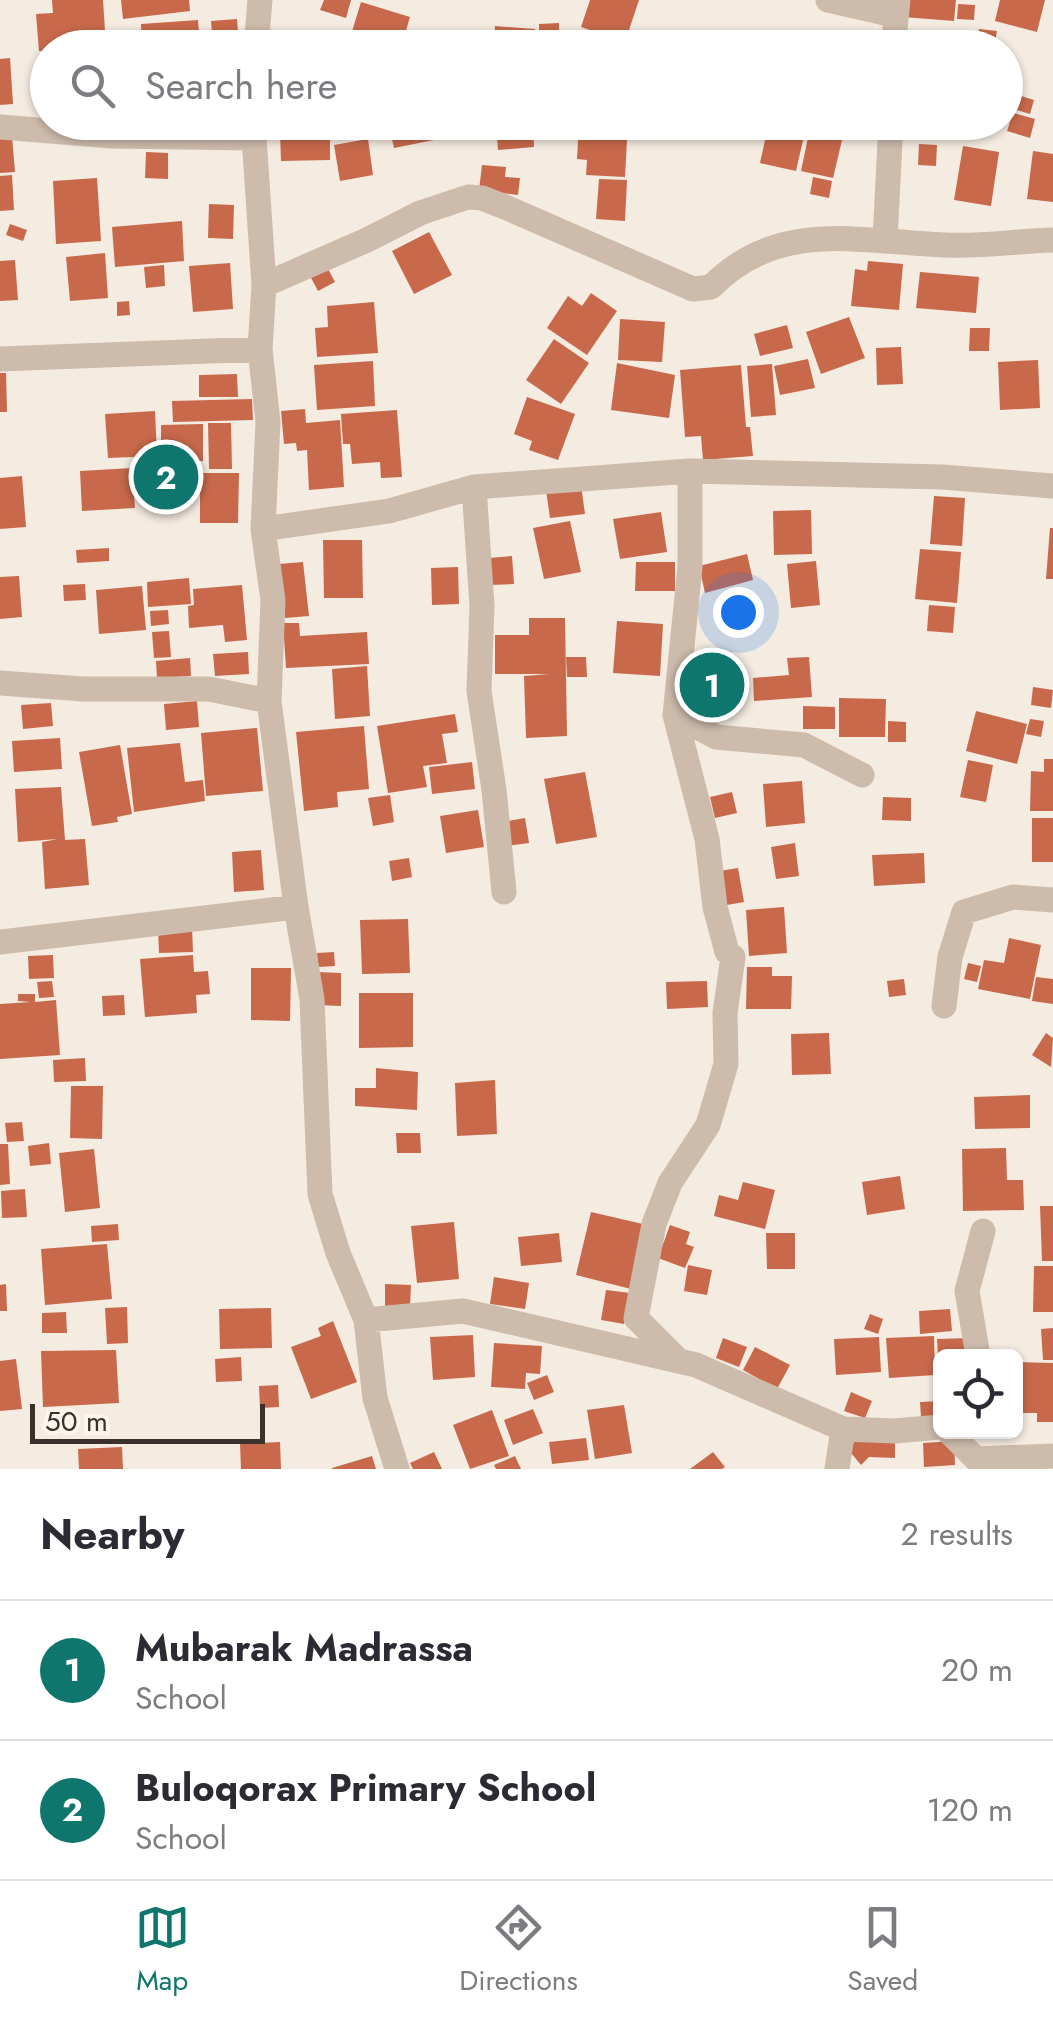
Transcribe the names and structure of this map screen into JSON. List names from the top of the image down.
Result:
{
  "scale_bar": "50 m",
  "page": {
    "search": "Search here",
    "pins": ["2", "1"],
    "scale": "50 m",
    "heading": ["Nearby", "2 results"],
    "list": [
      {
        "mark": "1",
        "name": "Mubarak Madrassa",
        "note": "School",
        "value": "20 m"
      },
      {
        "mark": "2",
        "name": "Buloqorax Primary School",
        "note": "School",
        "value": "120 m"
      }
    ],
    "nav": ["Map", "Directions", "Saved"]
  }
}
